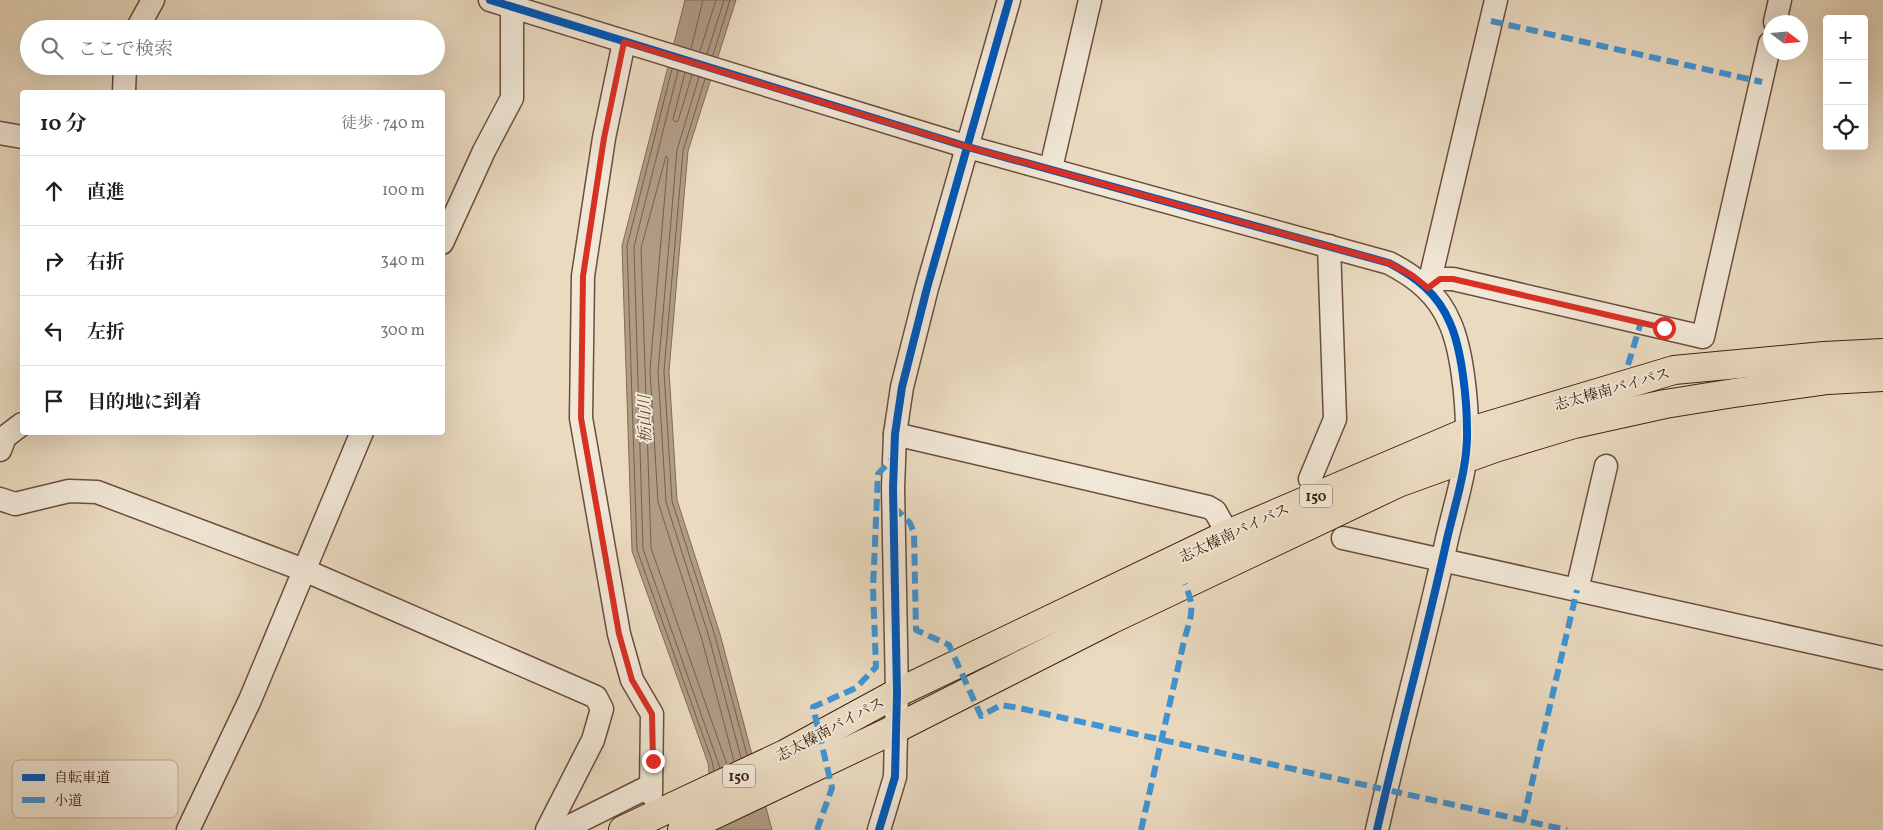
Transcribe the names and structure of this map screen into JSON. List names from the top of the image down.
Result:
{
  "streets": {
    "highway": ["志太榛南バイパス", "150"]
  },
  "water": ["栃山川"],
  "legend": ["自転車道", "小道"],
  "north": "right",
  "page": {
    "map_buttons": ["+", "−"],
    "search": "ここで検索",
    "heading": ["10 分", "徒歩 · 740 m"],
    "list": [
      ["直進", "100 m"],
      ["右折", "340 m"],
      ["左折", "300 m"],
      "目的地に到着"
    ]
  }
}
